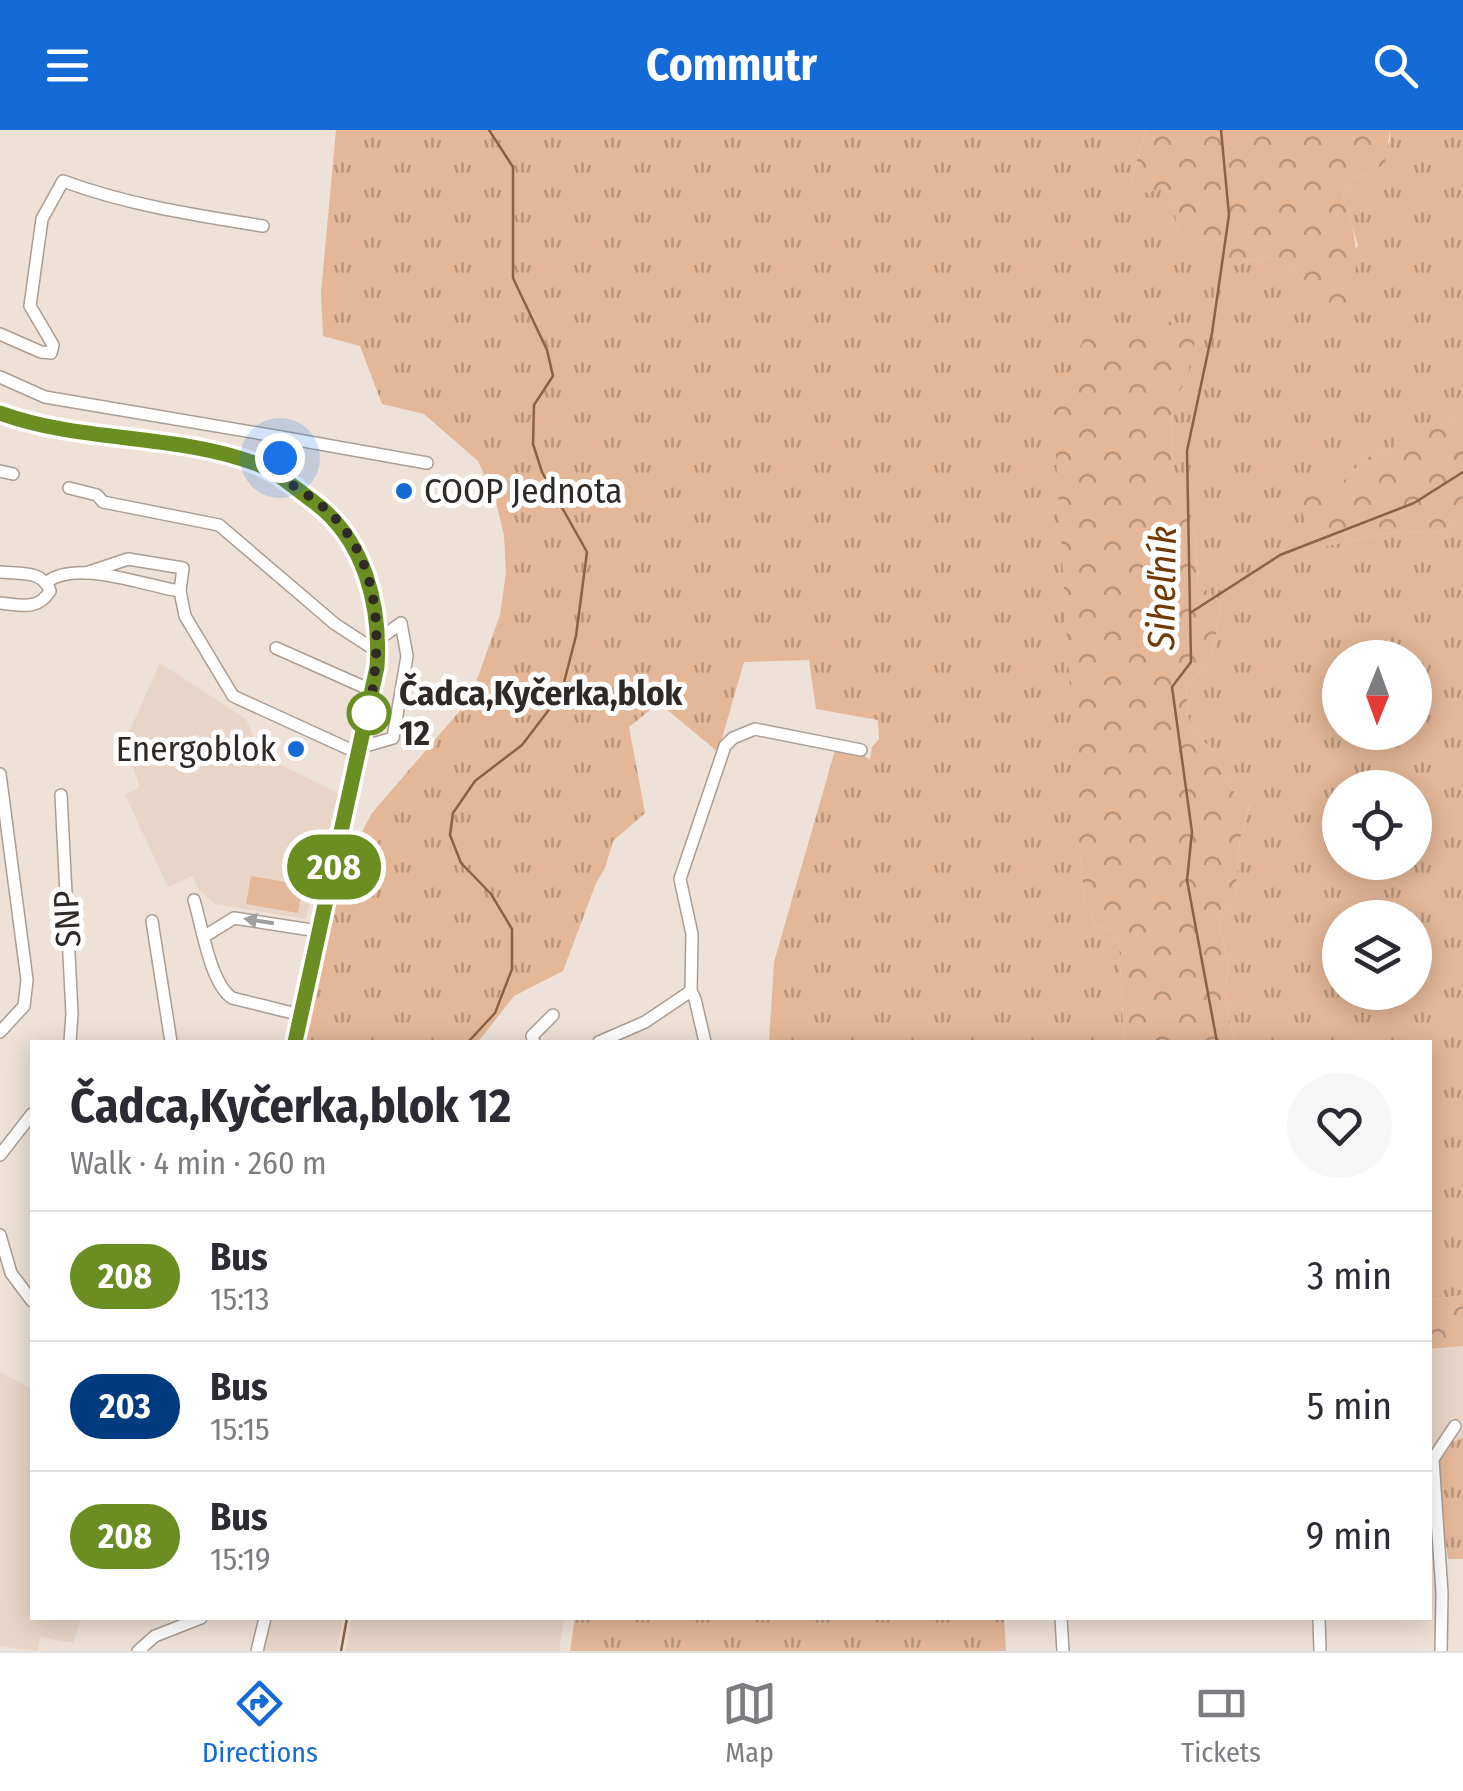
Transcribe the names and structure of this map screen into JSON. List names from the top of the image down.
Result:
{
  "streets": {
    "street": ["SNP"]
  },
  "water": ["Siheľník"],
  "places": ["COOP Jednota", "Čadca,Kyčerka,blok 12", "Energoblok"],
  "lines": ["bus line 208"],
  "north": "bottom",
  "page": {
    "header": "Commutr",
    "on_map": "208",
    "heading": ["Čadca,Kyčerka,blok 12", "Walk · 4 min · 260 m"],
    "list": [
      {
        "mark": "208",
        "name": "Bus",
        "note": "15:13",
        "value": "3 min"
      },
      {
        "mark": "203",
        "name": "Bus",
        "note": "15:15",
        "value": "5 min"
      },
      {
        "mark": "208",
        "name": "Bus",
        "note": "15:19",
        "value": "9 min"
      }
    ],
    "tabs": ["Directions", "Map", "Tickets"]
  }
}
